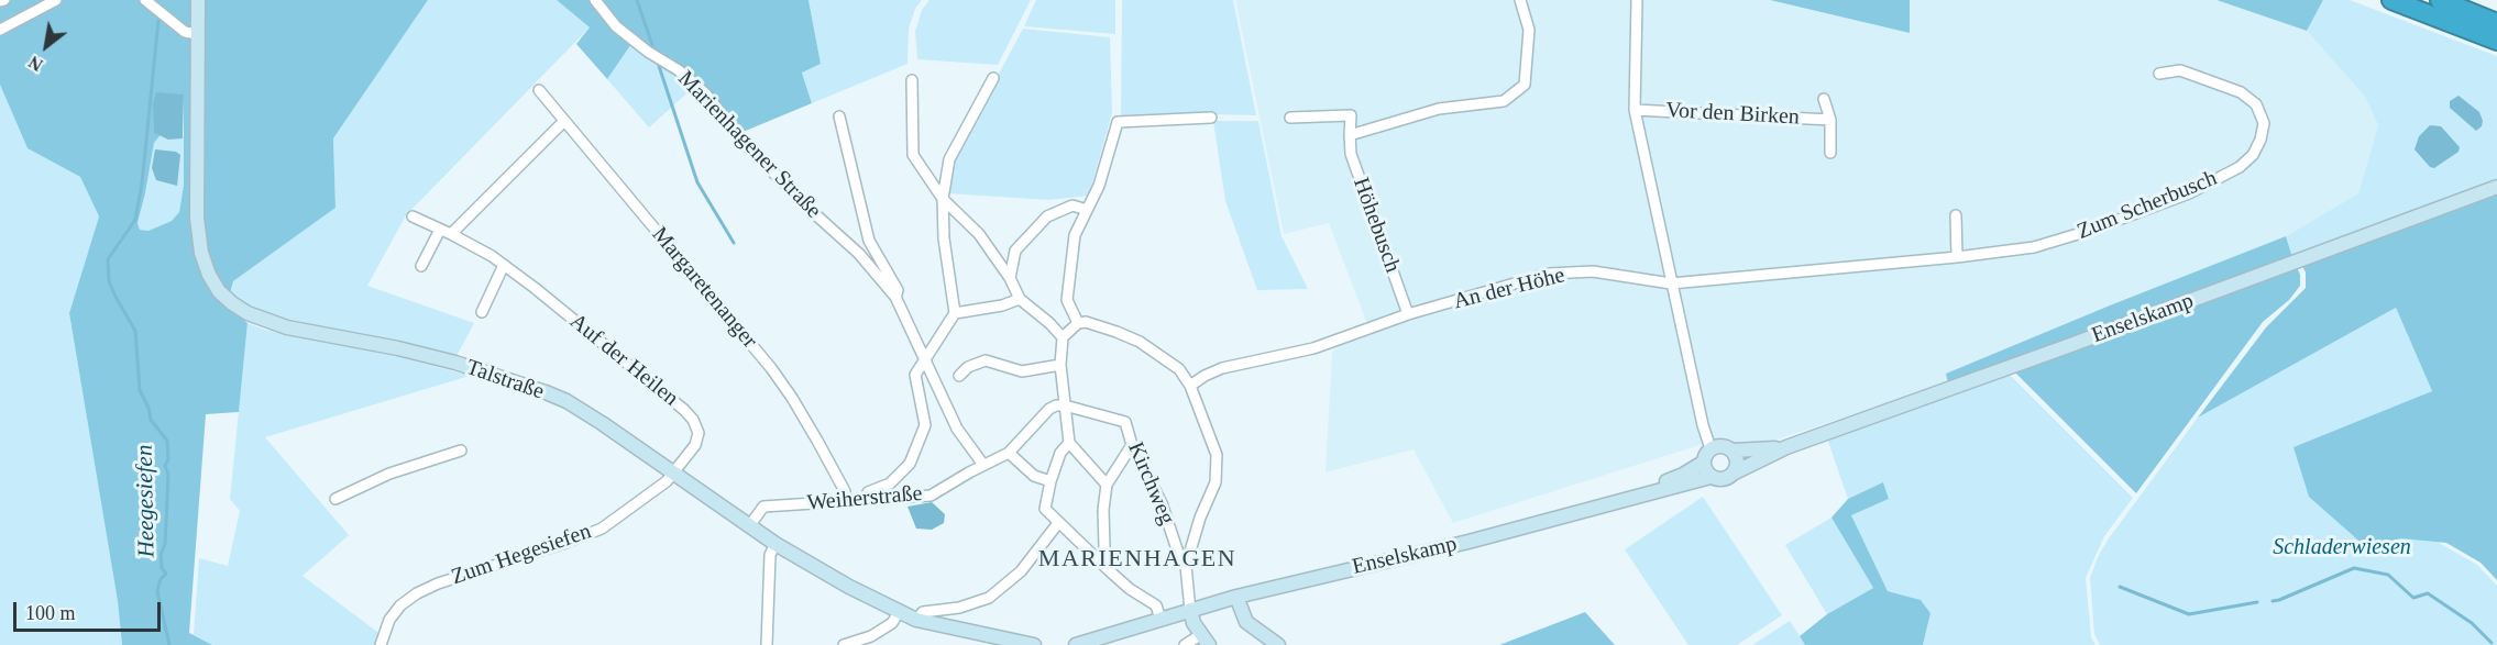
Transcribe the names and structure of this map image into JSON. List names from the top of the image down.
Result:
{
  "streets": {
    "main road": ["Enselskamp", "Talstraße"],
    "street": [
      "Vor den Birken",
      "Marienhagener Straße",
      "Zum Scherbusch",
      "Höhebusch",
      "Margaretenanger",
      "An der Höhe",
      "Auf der Heilen",
      "Kirchweg",
      "Weiherstraße",
      "Zum Hegesiefen"
    ]
  },
  "crossings": [
    ["Vor den Birken", "Zum Scherbusch"],
    ["Vor den Birken", "An der Höhe"],
    ["Marienhagener Straße", "Kirchweg"],
    ["Marienhagener Straße", "Weiherstraße"],
    ["Zum Scherbusch", "An der Höhe"],
    ["Höhebusch", "An der Höhe"],
    ["Margaretenanger", "Weiherstraße"],
    ["Auf der Heilen", "Talstraße"],
    ["Auf der Heilen", "Zum Hegesiefen"],
    ["Talstraße", "Weiherstraße"],
    ["Talstraße", "Zum Hegesiefen"],
    ["Kirchweg", "Weiherstraße"]
  ],
  "districts": ["MARIENHAGEN"],
  "water": ["Heegesiefen"],
  "parks": ["Schladerwiesen"],
  "scale_bar": "100 m",
  "north": "bottom left"
}
